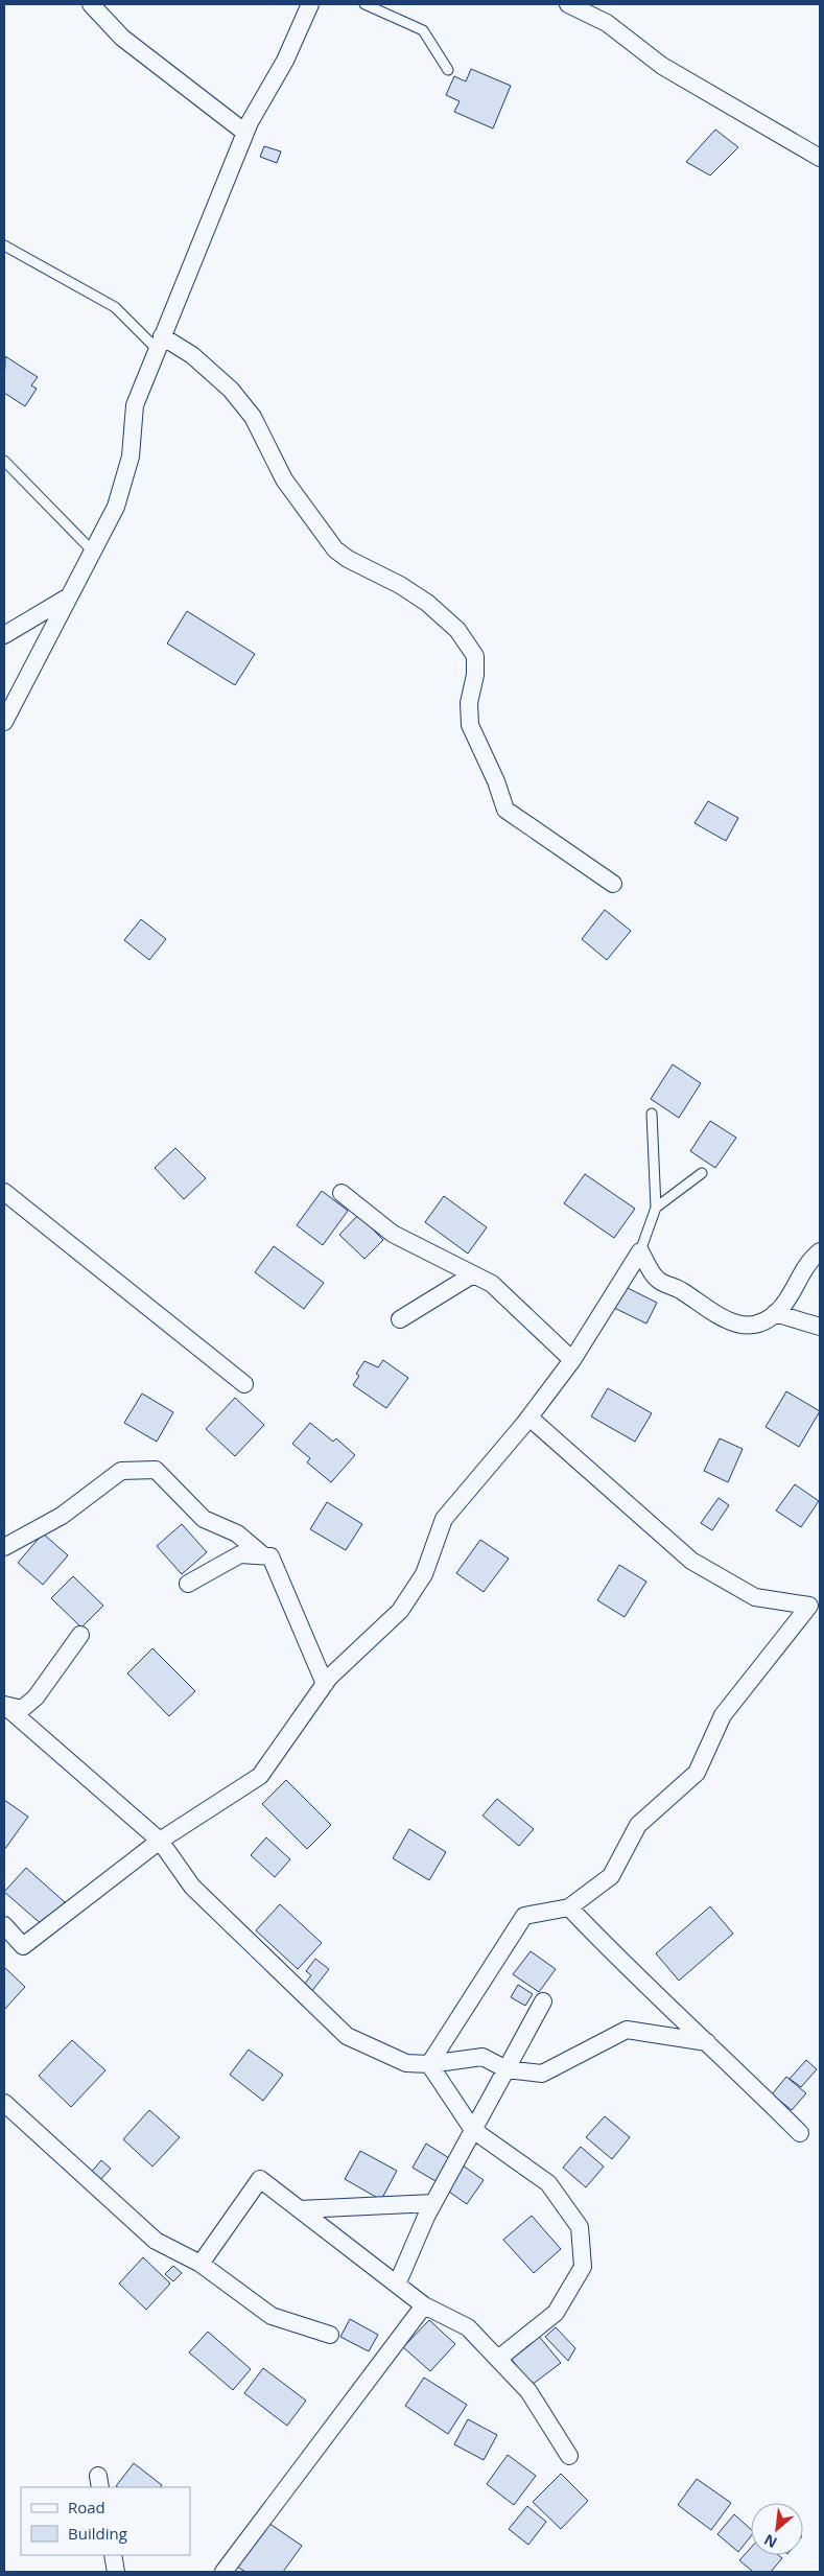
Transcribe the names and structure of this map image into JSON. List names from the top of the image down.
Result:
{
  "legend": ["Road", "Building"],
  "north": "bottom left"
}
